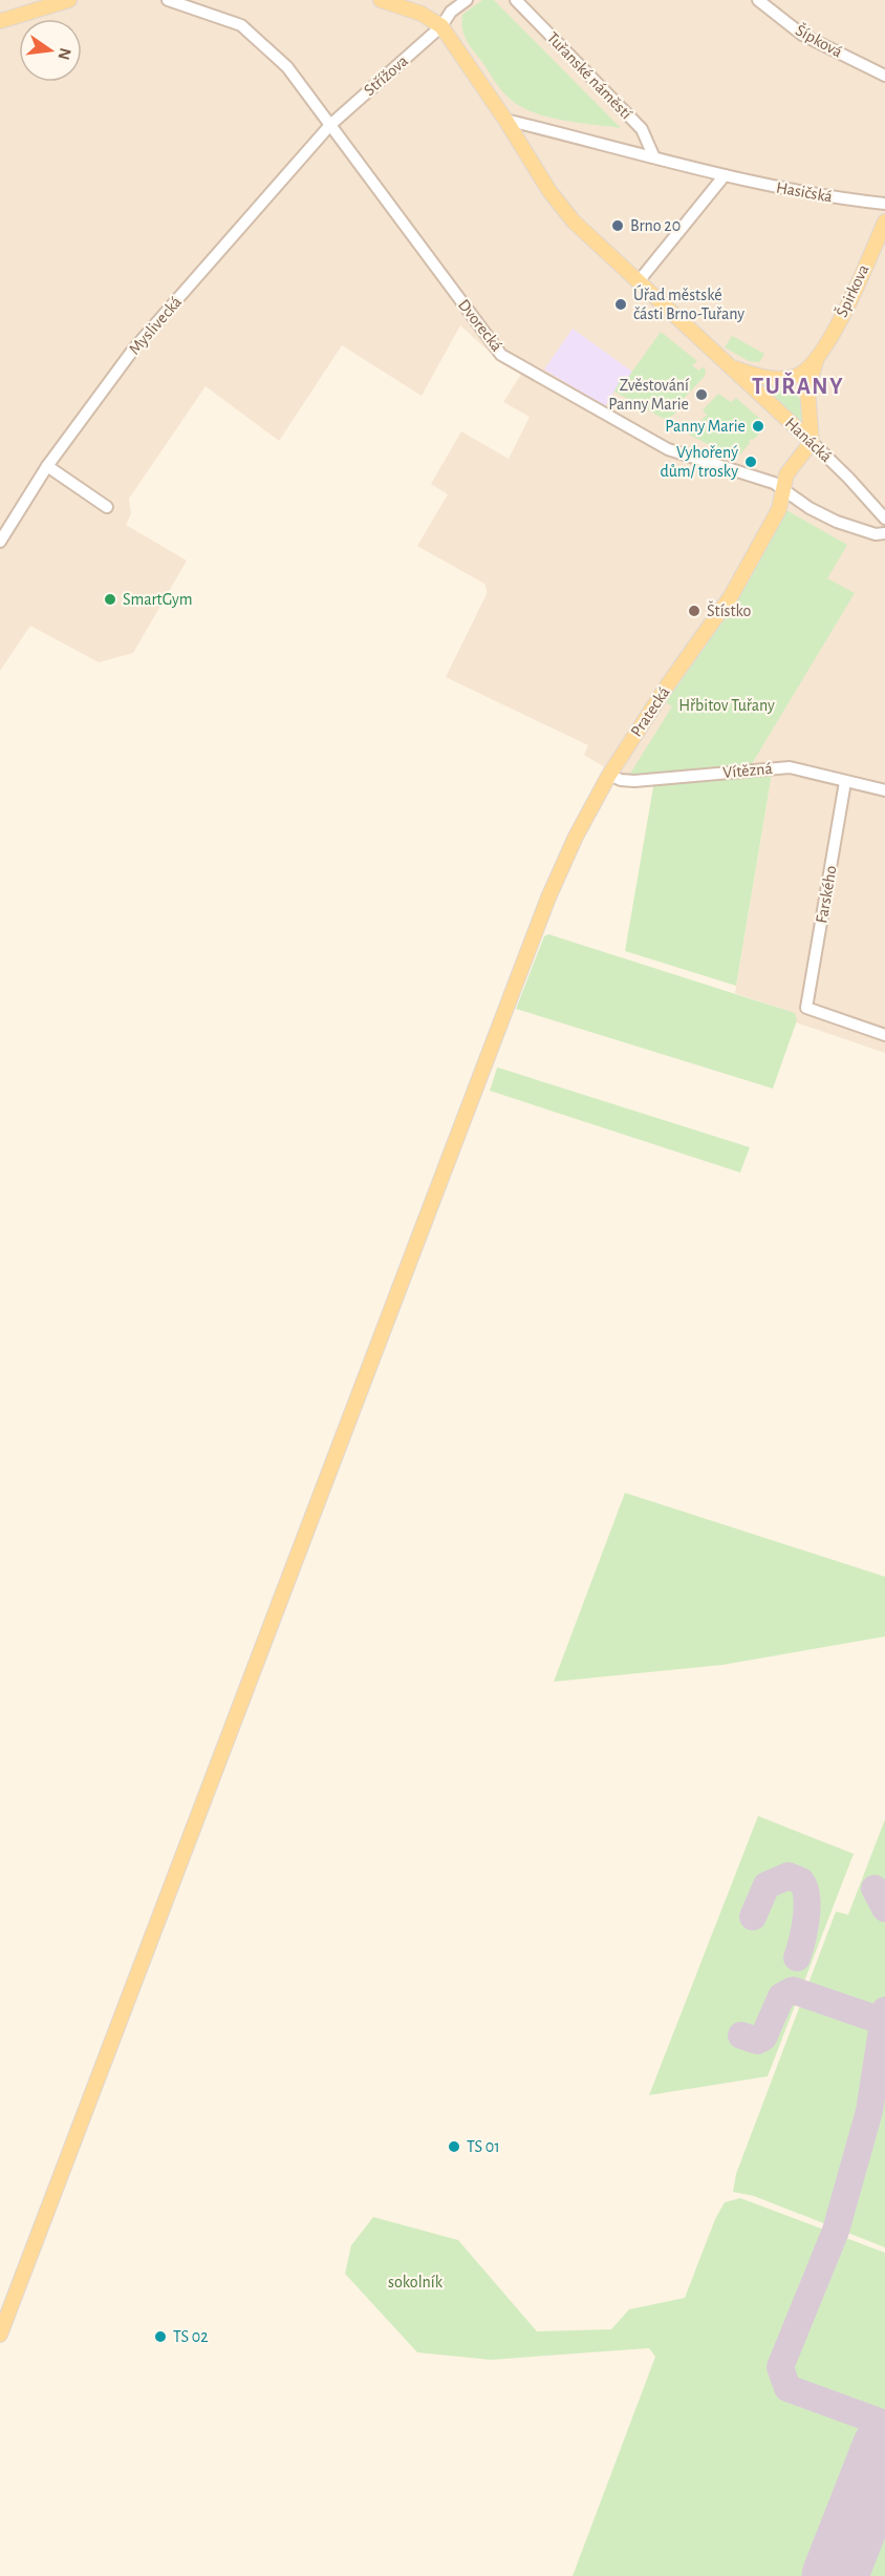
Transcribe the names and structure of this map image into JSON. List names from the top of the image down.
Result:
{
  "streets": {
    "main road": ["Špirkova", "Hanácká", "Pratecká"],
    "street": [
      "Šípková",
      "Střížova",
      "Tuřanské náměstí",
      "Hasičská",
      "Myslivecká",
      "Dvorecká",
      "Vítězná",
      "Farského"
    ]
  },
  "crossings": [
    ["Střížova", "Myslivecká"],
    ["Střížova", "Dvorecká"],
    ["Tuřanské náměstí", "Hasičská"],
    ["Špirkova", "Hanácká"],
    ["Myslivecká", "Dvorecká"],
    ["Dvorecká", "Pratecká"],
    ["Hanácká", "Pratecká"],
    ["Pratecká", "Vítězná"],
    ["Vítězná", "Farského"]
  ],
  "districts": ["TUŘANY"],
  "parks": ["Hřbitov Tuřany", "sokolník"],
  "places": [
    "Brno 20",
    "Úřad městské části Brno-Tuřany",
    "Zvěstování Panny Marie",
    "Panny Marie",
    "Vyhořený dům/ trosky",
    "SmartGym",
    "Štístko",
    "TS 01",
    "TS 02"
  ],
  "north": "right"
}
